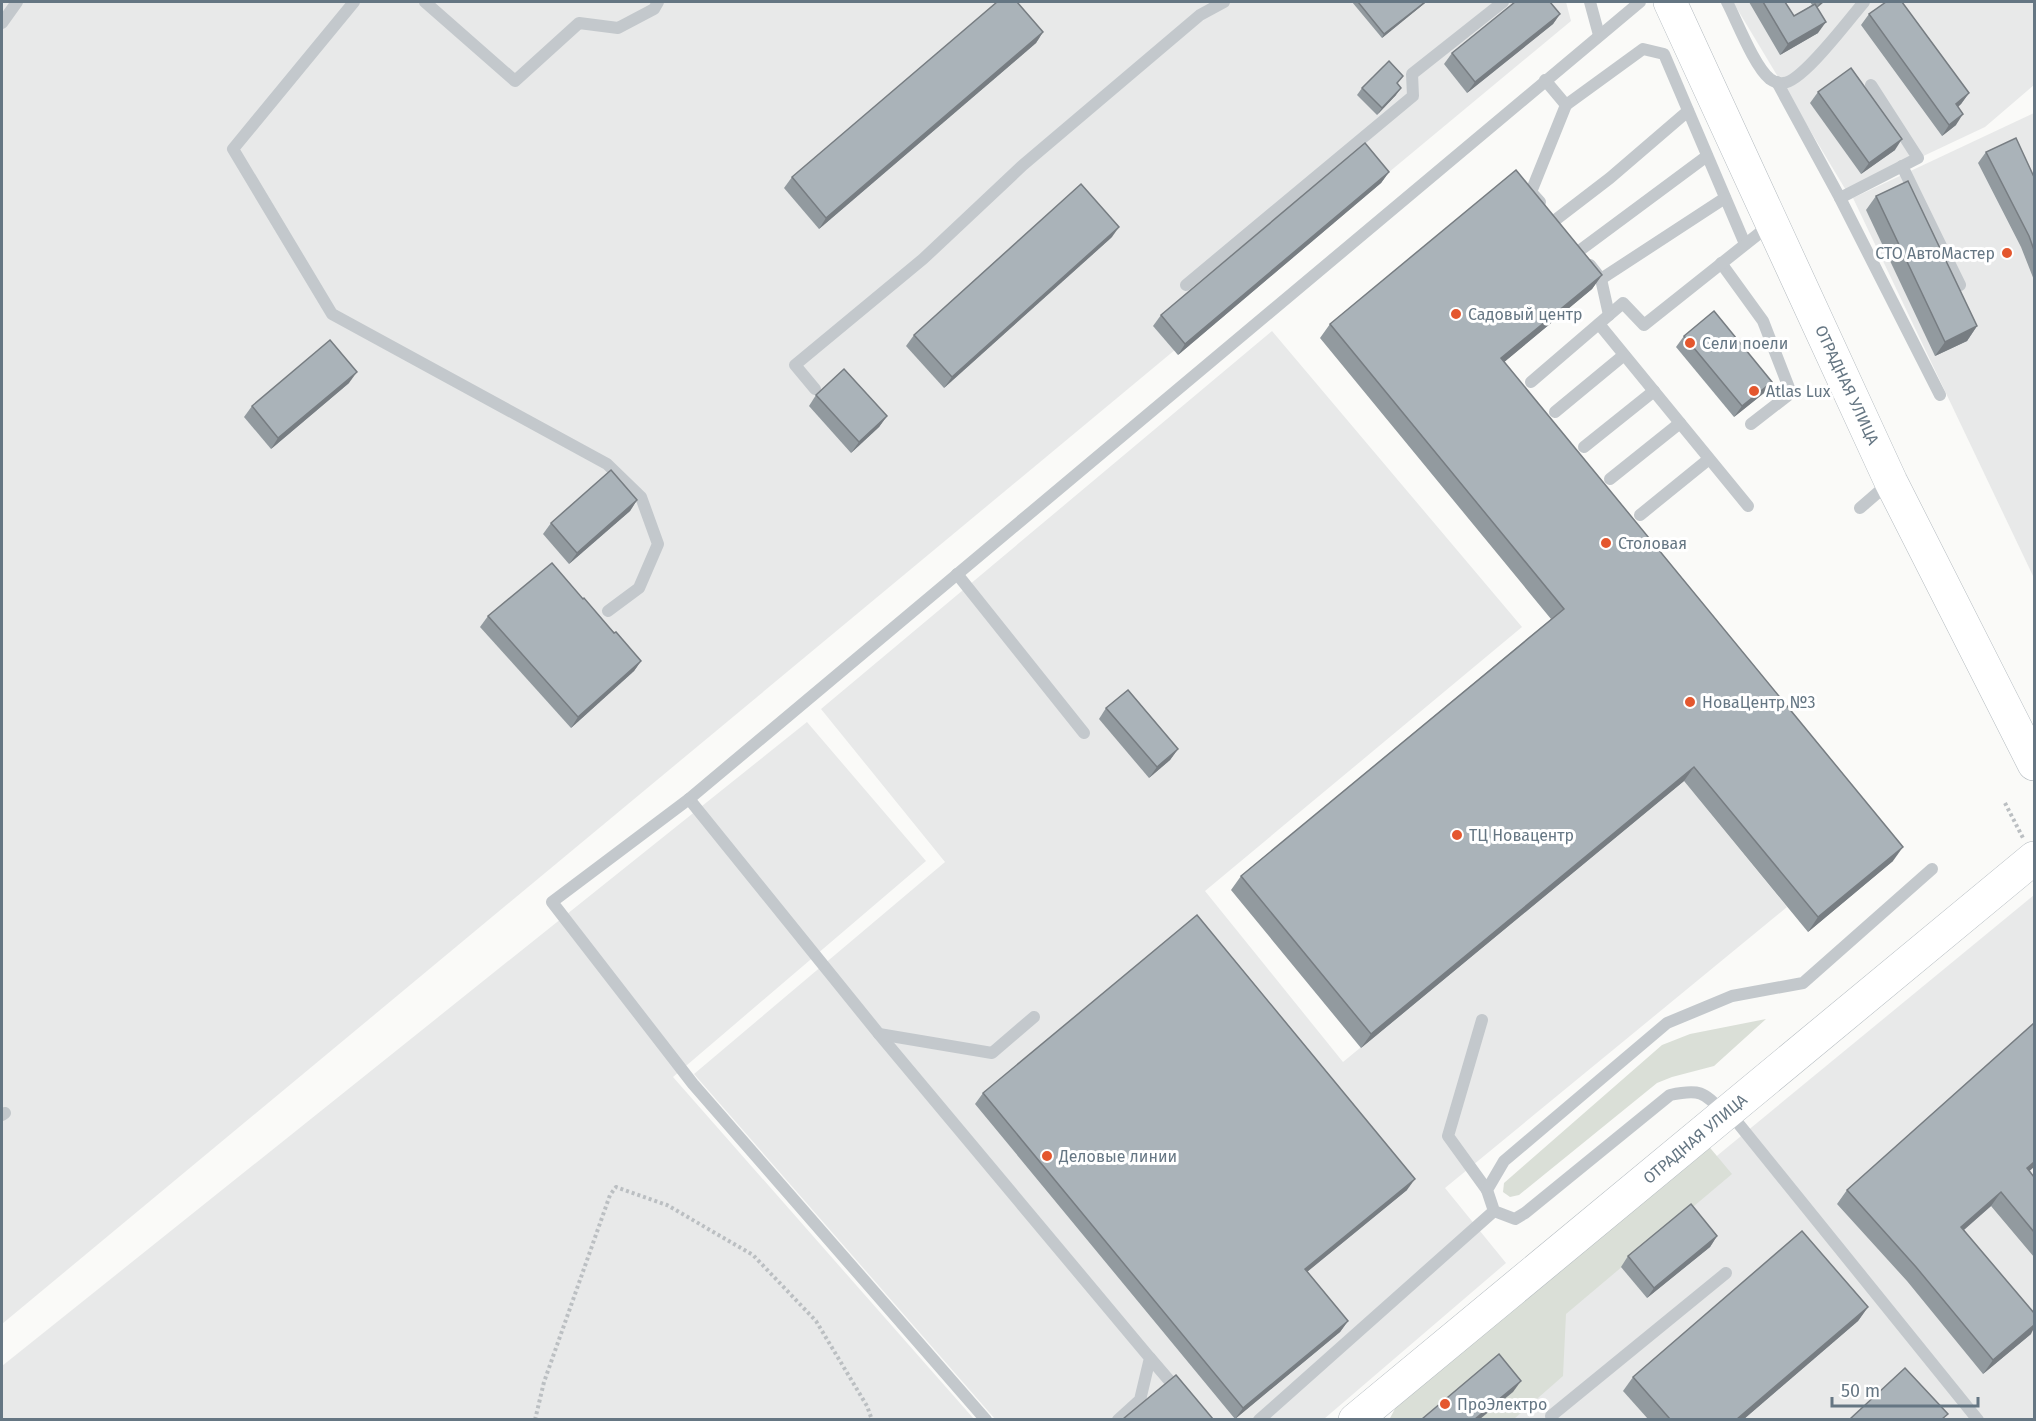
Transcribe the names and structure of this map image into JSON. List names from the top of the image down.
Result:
{
  "streets": {
    "main road": ["ОТРАДНАЯ УЛИЦА"]
  },
  "places": [
    "СТО АвтоМастер",
    "Садовый центр",
    "Сели поели",
    "Atlas Lux",
    "Столовая",
    "НоваЦентр №3",
    "ТЦ Новацентр",
    "Деловые линии",
    "ПроЭлектро"
  ],
  "scale_bar": "50 m"
}
